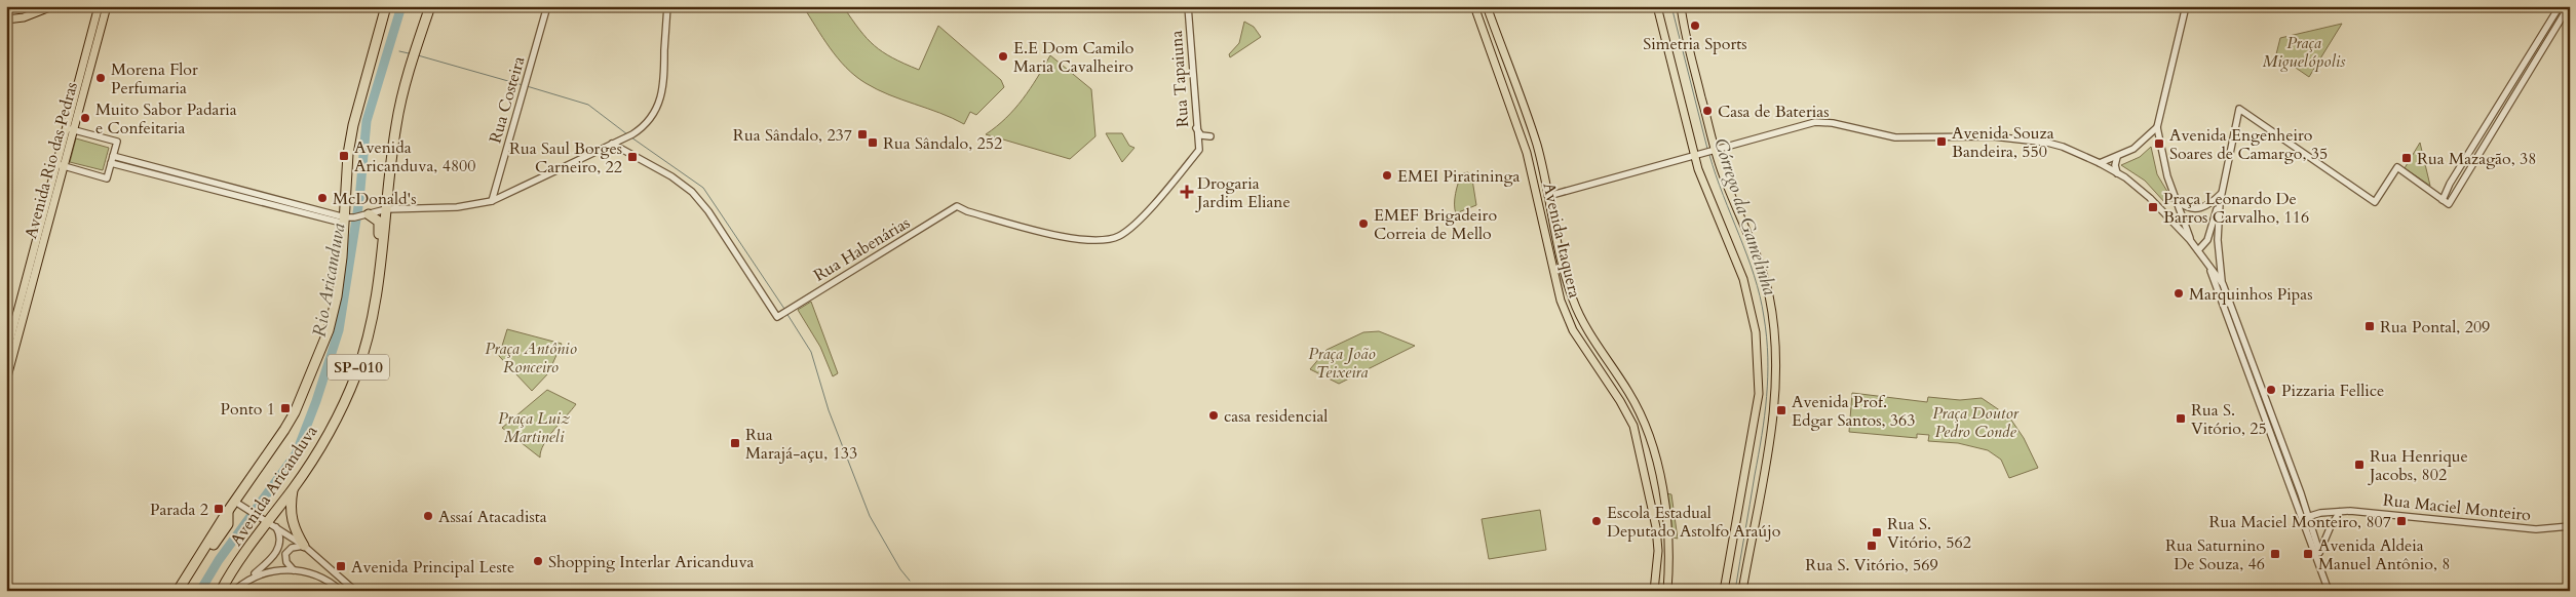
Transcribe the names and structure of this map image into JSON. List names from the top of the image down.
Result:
{
  "streets": {
    "highway": ["SP-010", "Avenida Aricanduva"],
    "main road": ["Avenida Rio das Pedras", "Avenida Itaquera"],
    "street": [
      "Rua Tapaiuna",
      "Rua Costeira",
      "Rua Habenárias",
      "Rua Maciel Monteiro"
    ]
  },
  "crossings": [
    ["Rua Tapaiuna", "Rua Habenárias"]
  ],
  "water": ["Córrego da Gamelinha", "Rio Aricanduva"],
  "parks": [
    "Praça Miguelópolis",
    "Praça Antônio Ronceiro",
    "Praça João Teixeira",
    "Praça Doutor Pedro Conde",
    "Praça Luiz Martineli"
  ],
  "places": {
    "other": [
      "Simetria Sports",
      "E.E Dom Camilo Maria Cavalheiro",
      "Morena Flor Perfumaria",
      "Casa de Baterias",
      "Muito Sabor Padaria e Confeitaria",
      "EMEI Piratininga",
      "McDonald's",
      "EMEF Brigadeiro Correia de Mello",
      "Marquinhos Pipas",
      "Pizzaria Fellice",
      "casa residencial",
      "Assaí Atacadista",
      "Escola Estadual Deputado Astolfo Araújo",
      "Shopping Interlar Aricanduva"
    ],
    "transit": [
      "Rua Sândalo, 237",
      "Avenida Souza Bandeira, 550",
      "Rua Sândalo, 252",
      "Avenida Engenheiro Soares de Camargo, 35",
      "Avenida Aricanduva, 4800",
      "Rua Saul Borges Carneiro, 22",
      "Rua Mazagão, 38",
      "Praça Leonardo De Barros Carvalho, 116",
      "Rua Pontal, 209",
      "Ponto 1",
      "Avenida Prof. Edgar Santos, 363",
      "Rua S. Vitório, 25",
      "Rua Marajá-açu, 133",
      "Rua Henrique Jacobs, 802",
      "Parada 2",
      "Rua Maciel Monteiro, 807",
      "Rua S. Vitório, 562",
      "Rua S. Vitório, 569",
      "Rua Saturnino De Souza, 46",
      "Avenida Aldeia Manuel Antônio, 8",
      "Avenida Principal Leste"
    ],
    "health": ["Drogaria Jardim Eliane"]
  }
}
